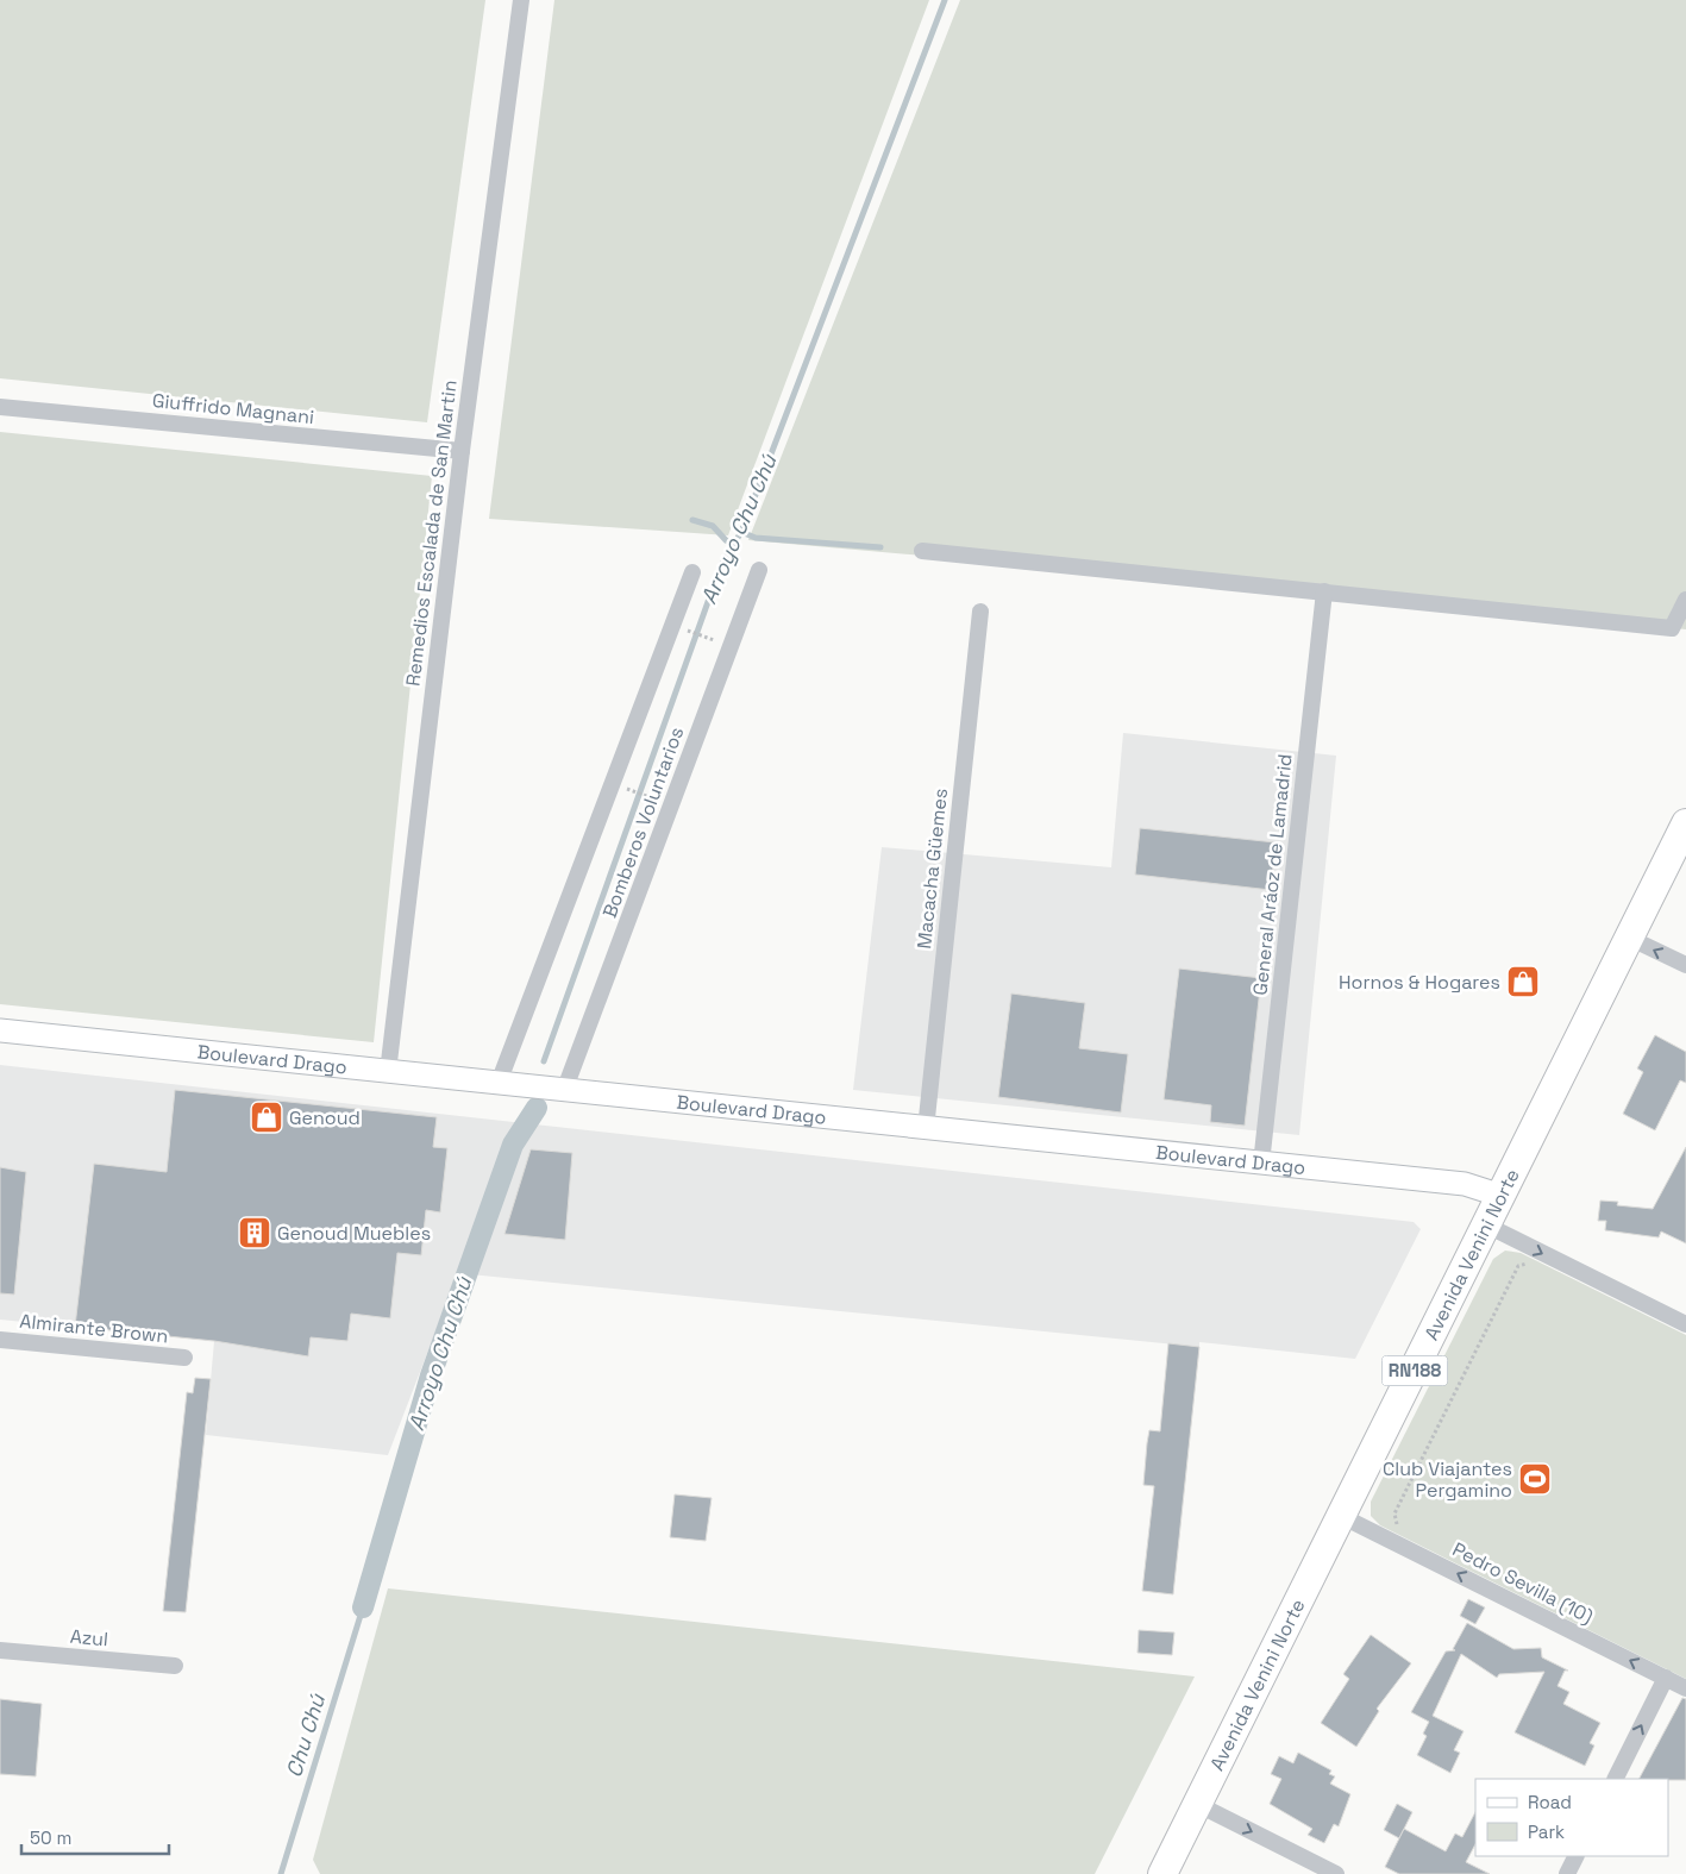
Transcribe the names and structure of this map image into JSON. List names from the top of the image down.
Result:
{
  "streets": {
    "highway": ["Avenida Venini Norte", "RN188"],
    "main road": ["Boulevard Drago"],
    "street": [
      "Giuffrido Magnani",
      "Remedios Escalada de San Martin",
      "Bomberos Voluntarios",
      "Macacha Güemes",
      "General Aráoz de Lamadrid",
      "Almirante Brown",
      "Pedro Sevilla (10)",
      "Azul"
    ]
  },
  "crossings": [
    ["Giuffrido Magnani", "Remedios Escalada de San Martin"],
    ["Remedios Escalada de San Martin", "Boulevard Drago"],
    ["Bomberos Voluntarios", "Boulevard Drago"],
    ["Macacha Güemes", "Boulevard Drago"],
    ["General Aráoz de Lamadrid", "Boulevard Drago"],
    ["Boulevard Drago", "Avenida Venini Norte"],
    ["Avenida Venini Norte", "Pedro Sevilla (10)"]
  ],
  "one_way": ["Pedro Sevilla (10)"],
  "water": ["Arroyo Chu Chú", "Chu Chú"],
  "places": {
    "shop": ["Hornos & Hogares", "Genoud"],
    "building": ["Genoud Muebles"],
    "sports": ["Club Viajantes Pergamino"]
  },
  "legend": ["Road", "Park"],
  "scale_bar": "50 m"
}
